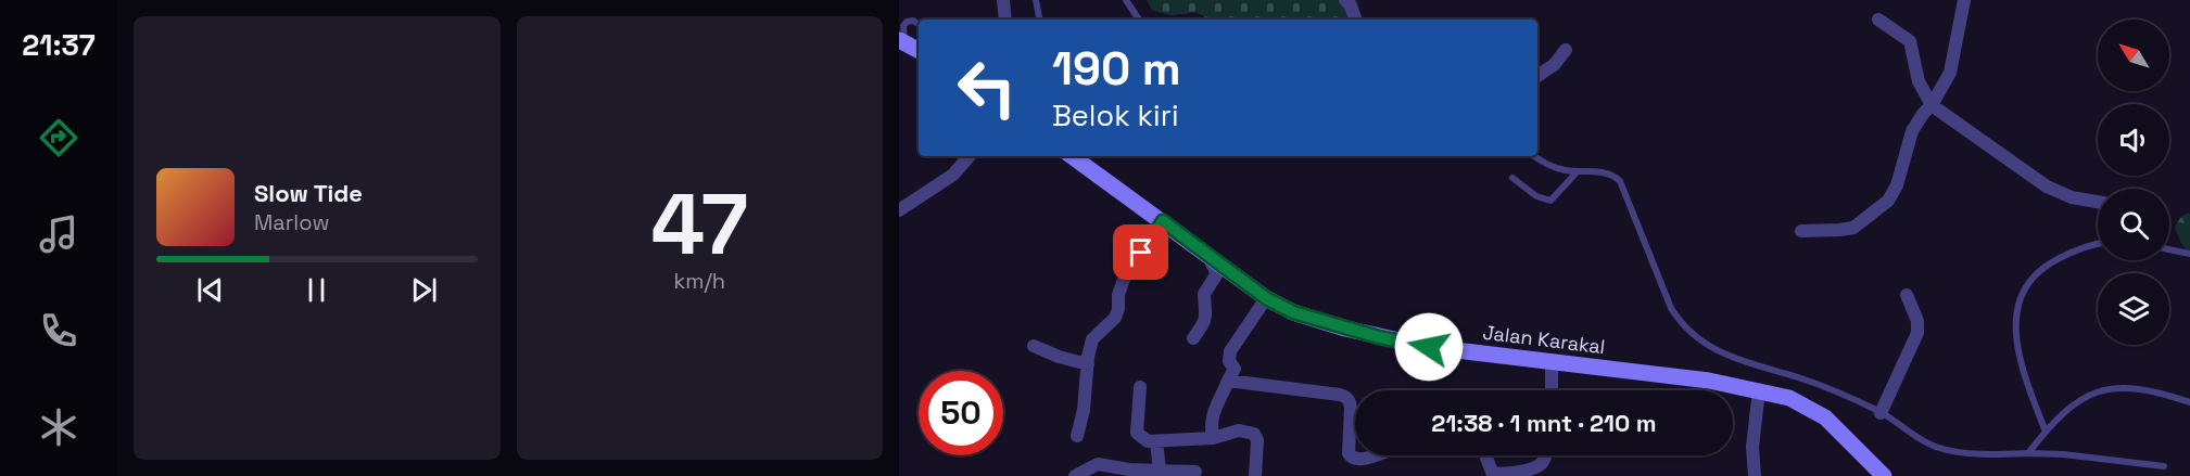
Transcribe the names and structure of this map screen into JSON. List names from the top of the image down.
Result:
{
  "streets": {
    "main road": ["Jalan Karakal"]
  },
  "north": "top left",
  "page": {
    "tabs": "21:37",
    "tile": ["47", "km/h"],
    "turn": ["190 m", "Belok kiri"],
    "song": ["Slow Tide", "Marlow"],
    "limit": "50",
    "trip": "21:38 · 1 mnt · 210 m"
  }
}
